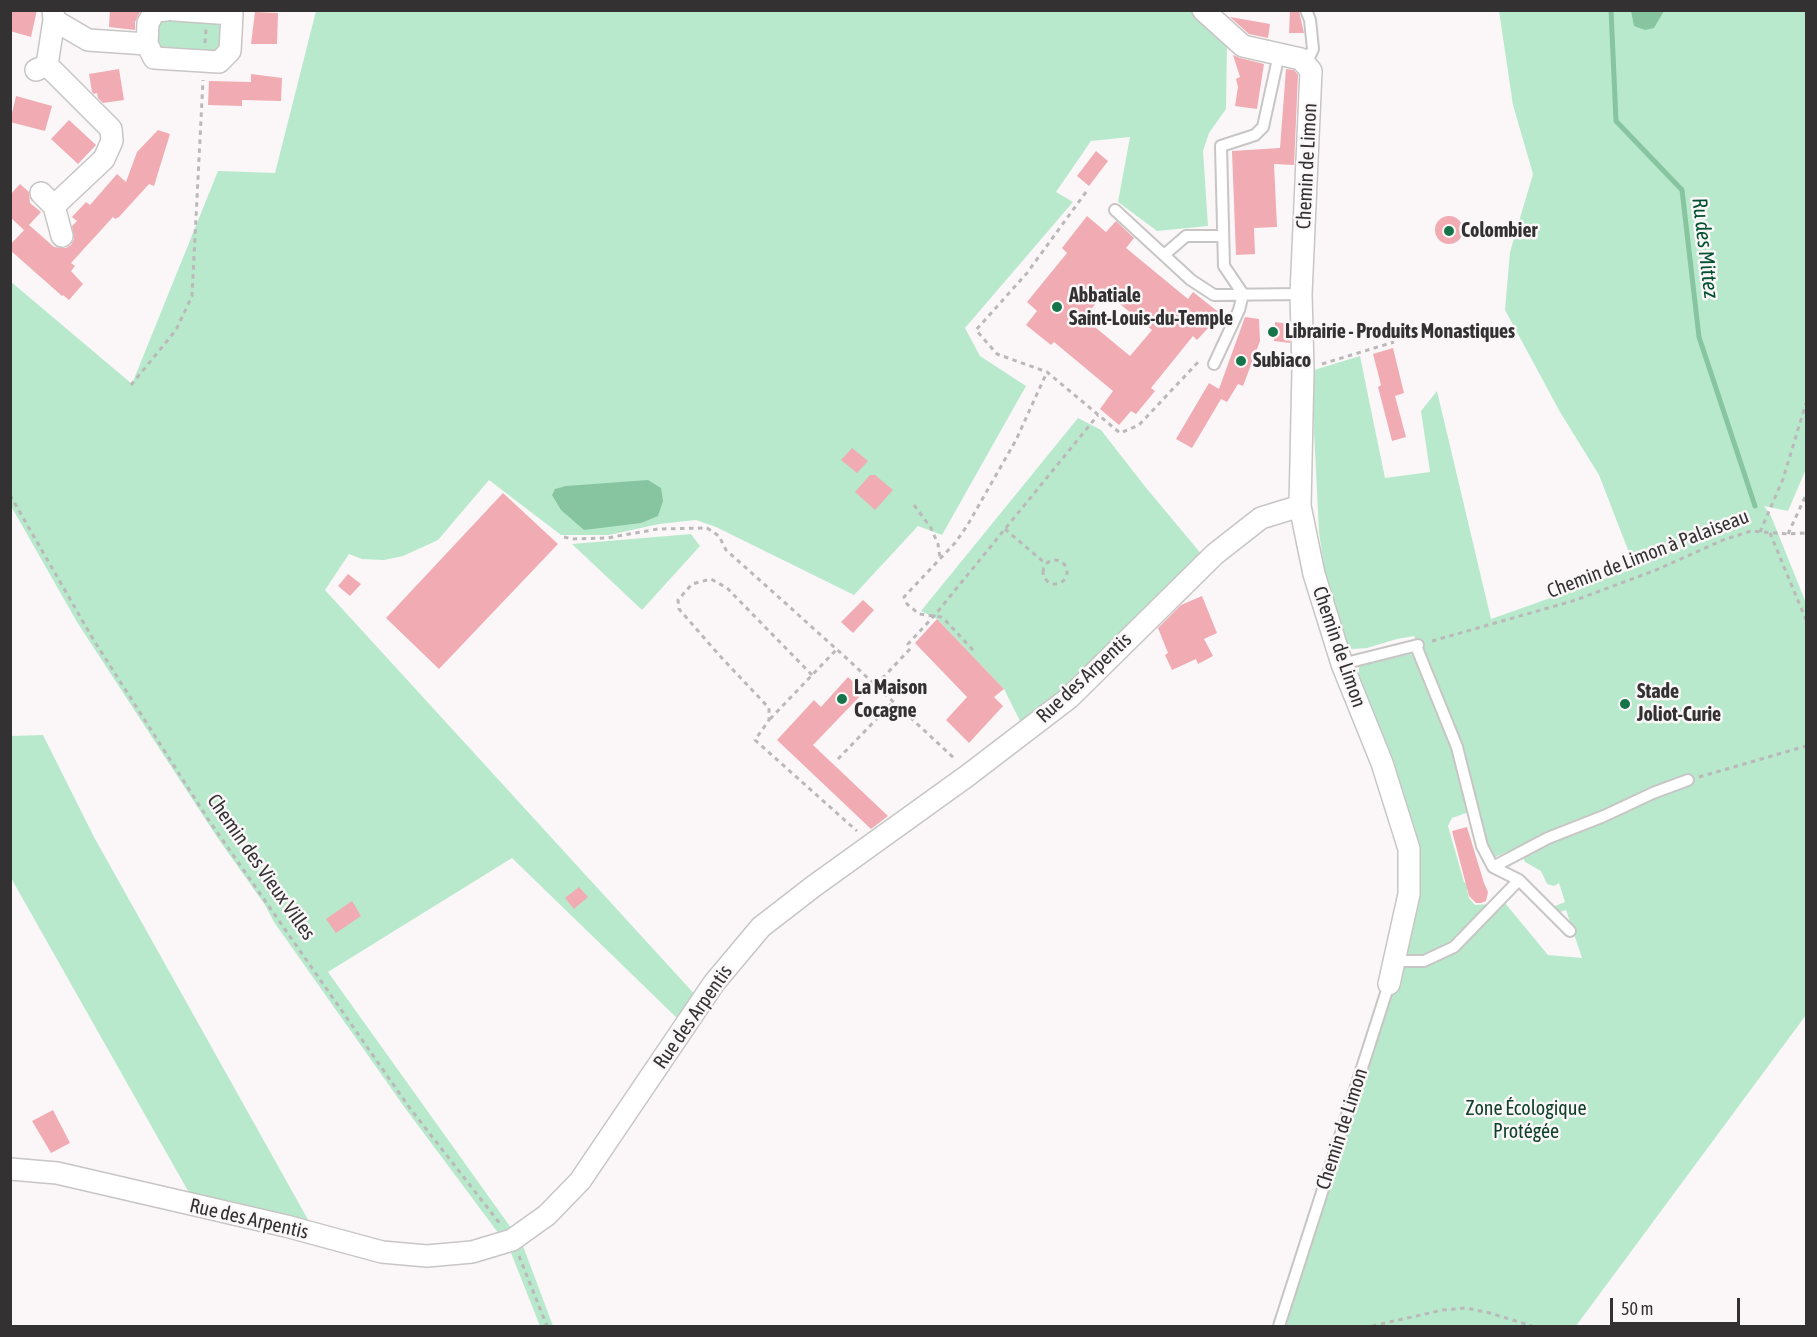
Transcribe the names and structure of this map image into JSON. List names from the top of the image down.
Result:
{
  "streets": {
    "street": ["Chemin de Limon", "Rue des Arpentis"],
    "path": ["Chemin de Limon à Palaiseau", "Chemin des Vieux Villes"]
  },
  "crossings": [
    ["Chemin de Limon", "Rue des Arpentis"],
    ["Rue des Arpentis", "Chemin des Vieux Villes"]
  ],
  "water": ["Ru des Mittez"],
  "parks": ["Zone Écologique Protégée"],
  "places": [
    "Colombier",
    "Abbatiale Saint-Louis-du-Temple",
    "Librairie - Produits Monastiques",
    "Subiaco",
    "La Maison Cocagne",
    "Stade Joliot-Curie"
  ],
  "scale_bar": "50 m"
}
